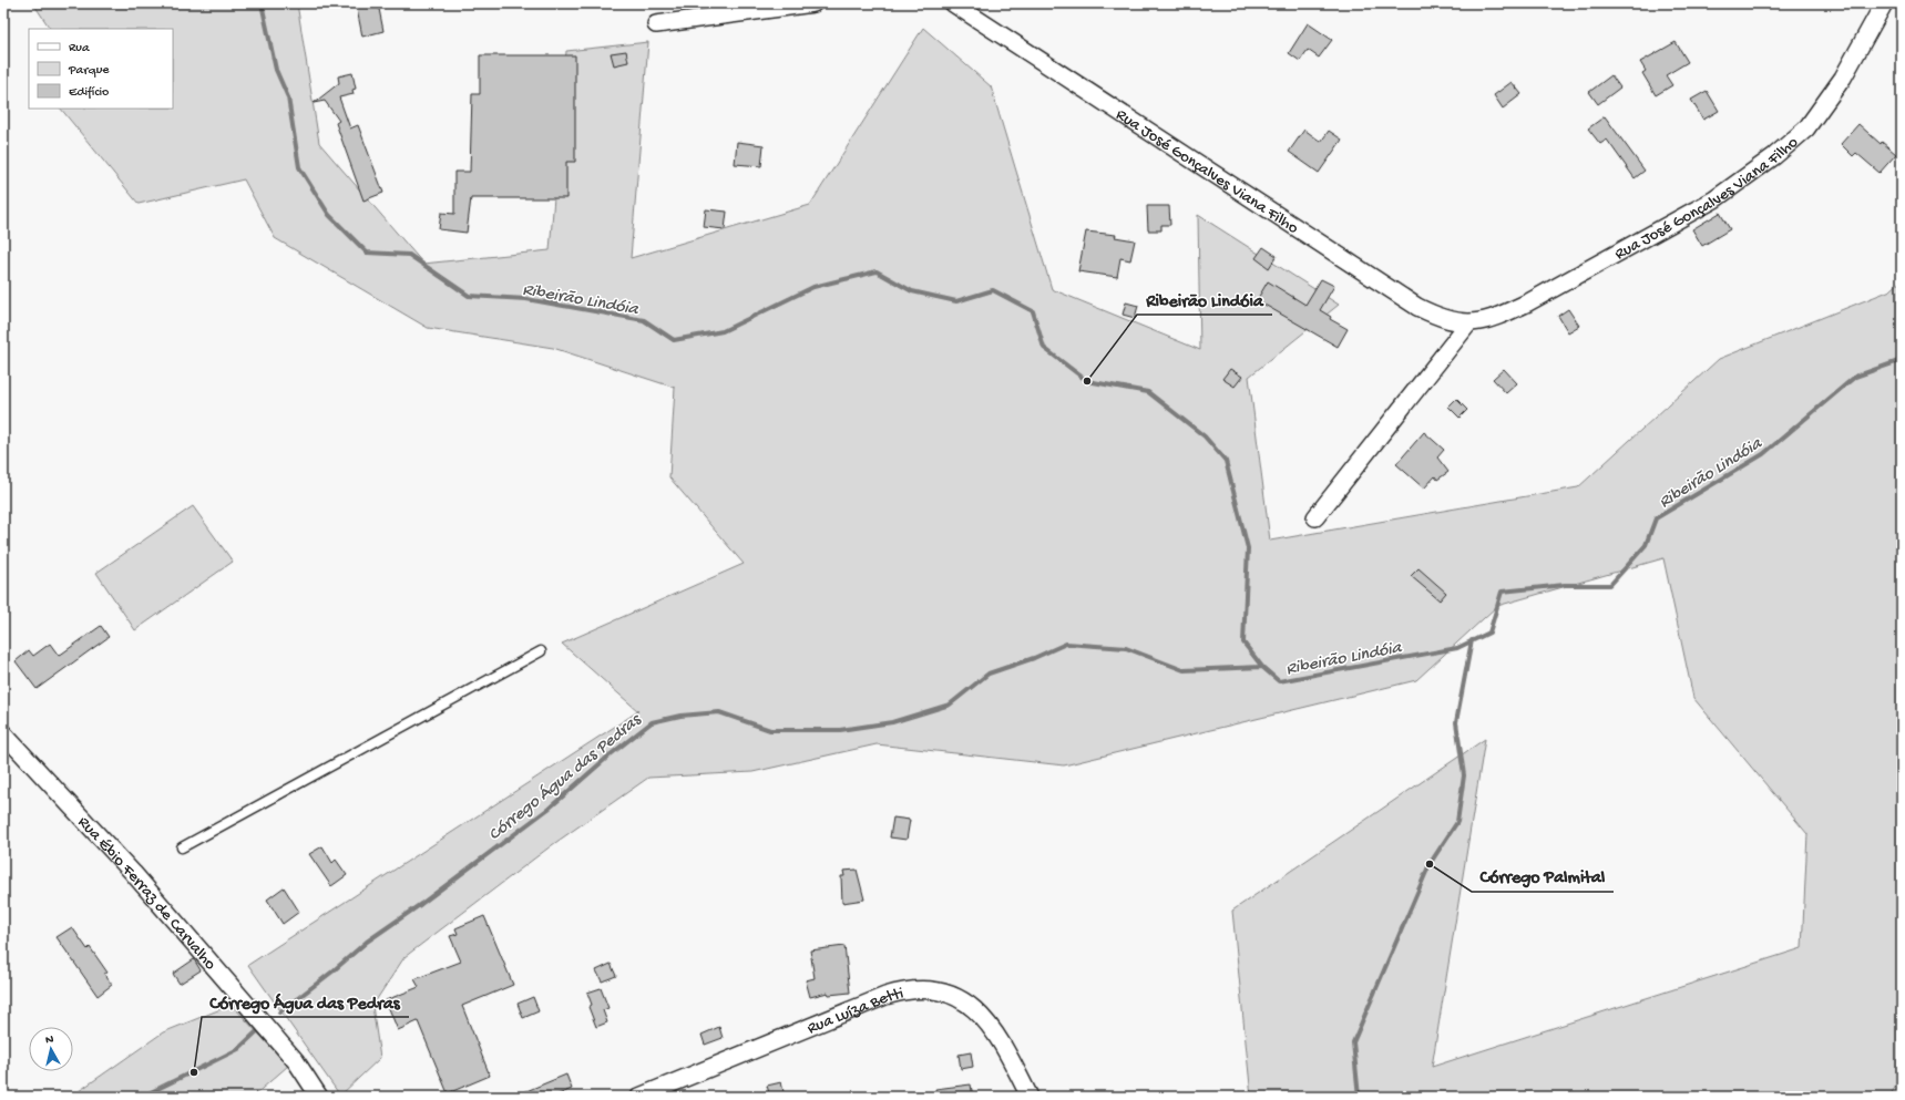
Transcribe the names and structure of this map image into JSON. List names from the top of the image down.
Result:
{
  "streets": {
    "street": ["Rua José Gonçalves Viana Filho", "Rua Ébio Ferraz de Carvalho", "Rua Luíza Betti"]
  },
  "water": ["Ribeirão Lindóia", "Córrego Água das Pedras"],
  "places": ["Ribeirão Lindóia", "Córrego Palmital", "Córrego Água das Pedras"],
  "legend": ["Rua", "Parque", "Edifício"],
  "north": "top"
}
